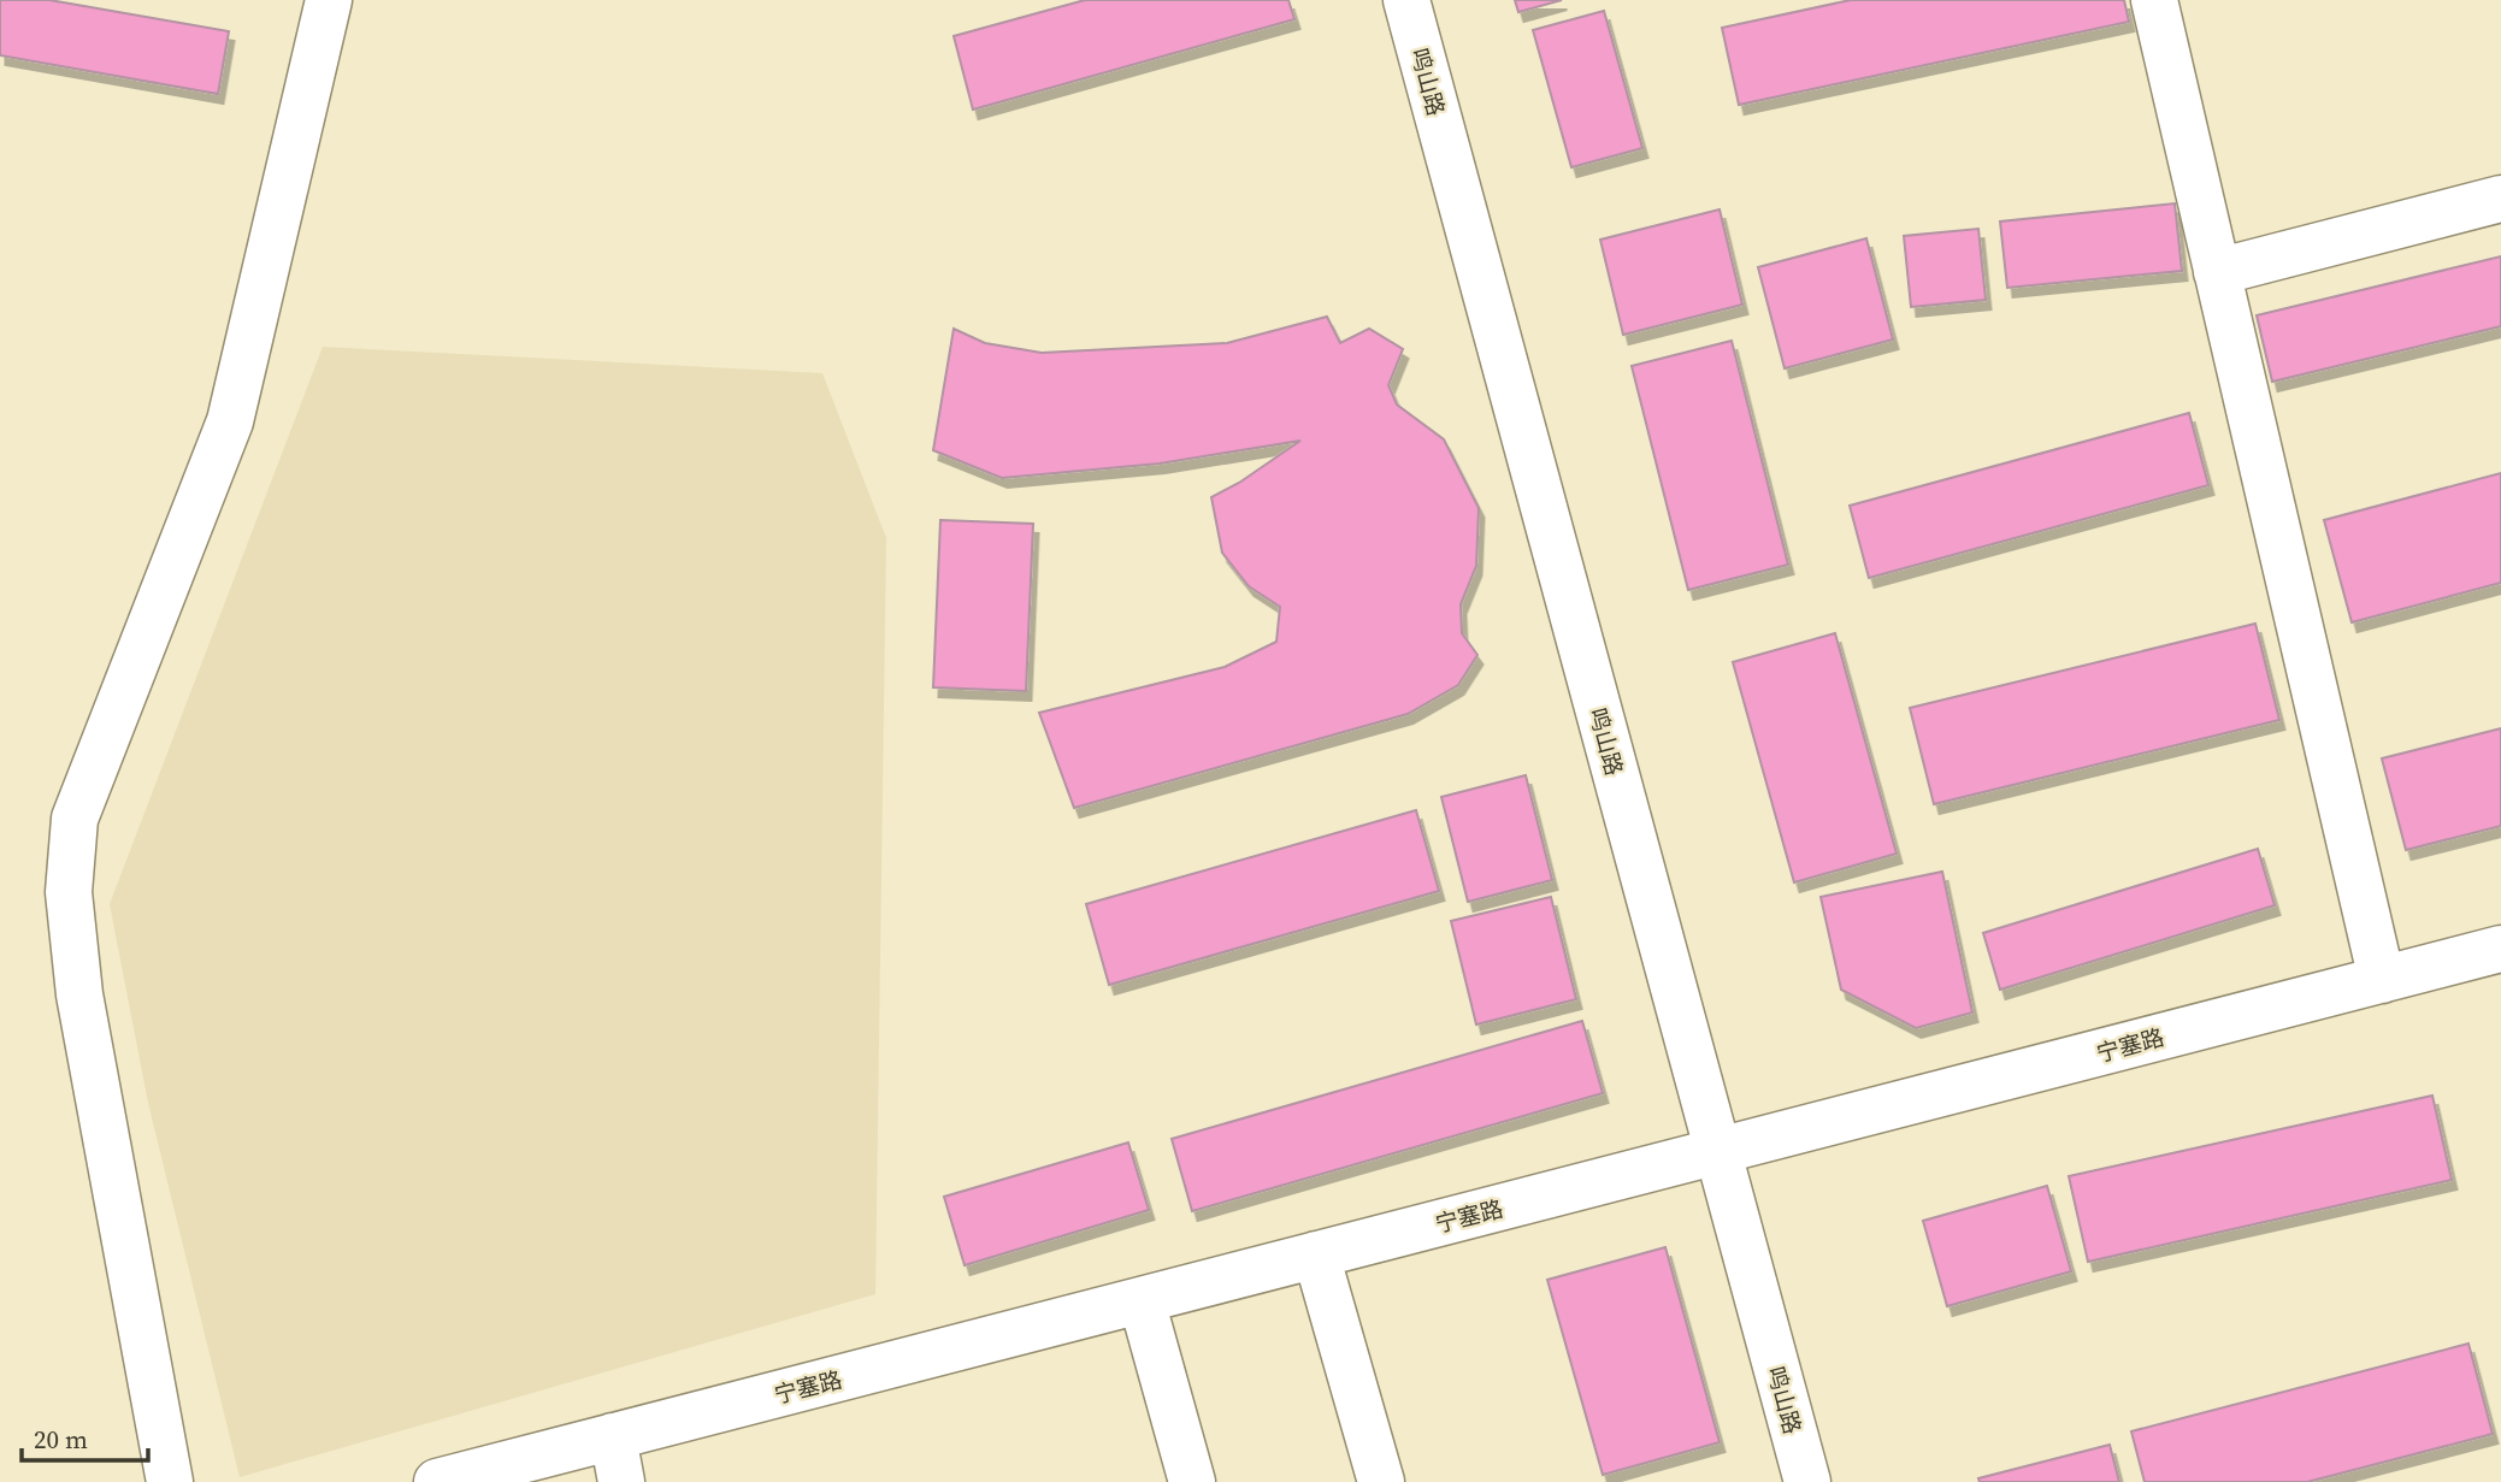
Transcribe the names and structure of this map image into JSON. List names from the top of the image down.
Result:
{
  "streets": {
    "main road": ["鸣山路", "宁塞路"]
  },
  "crossings": [
    ["鸣山路", "宁塞路"]
  ],
  "scale_bar": "20 m"
}
